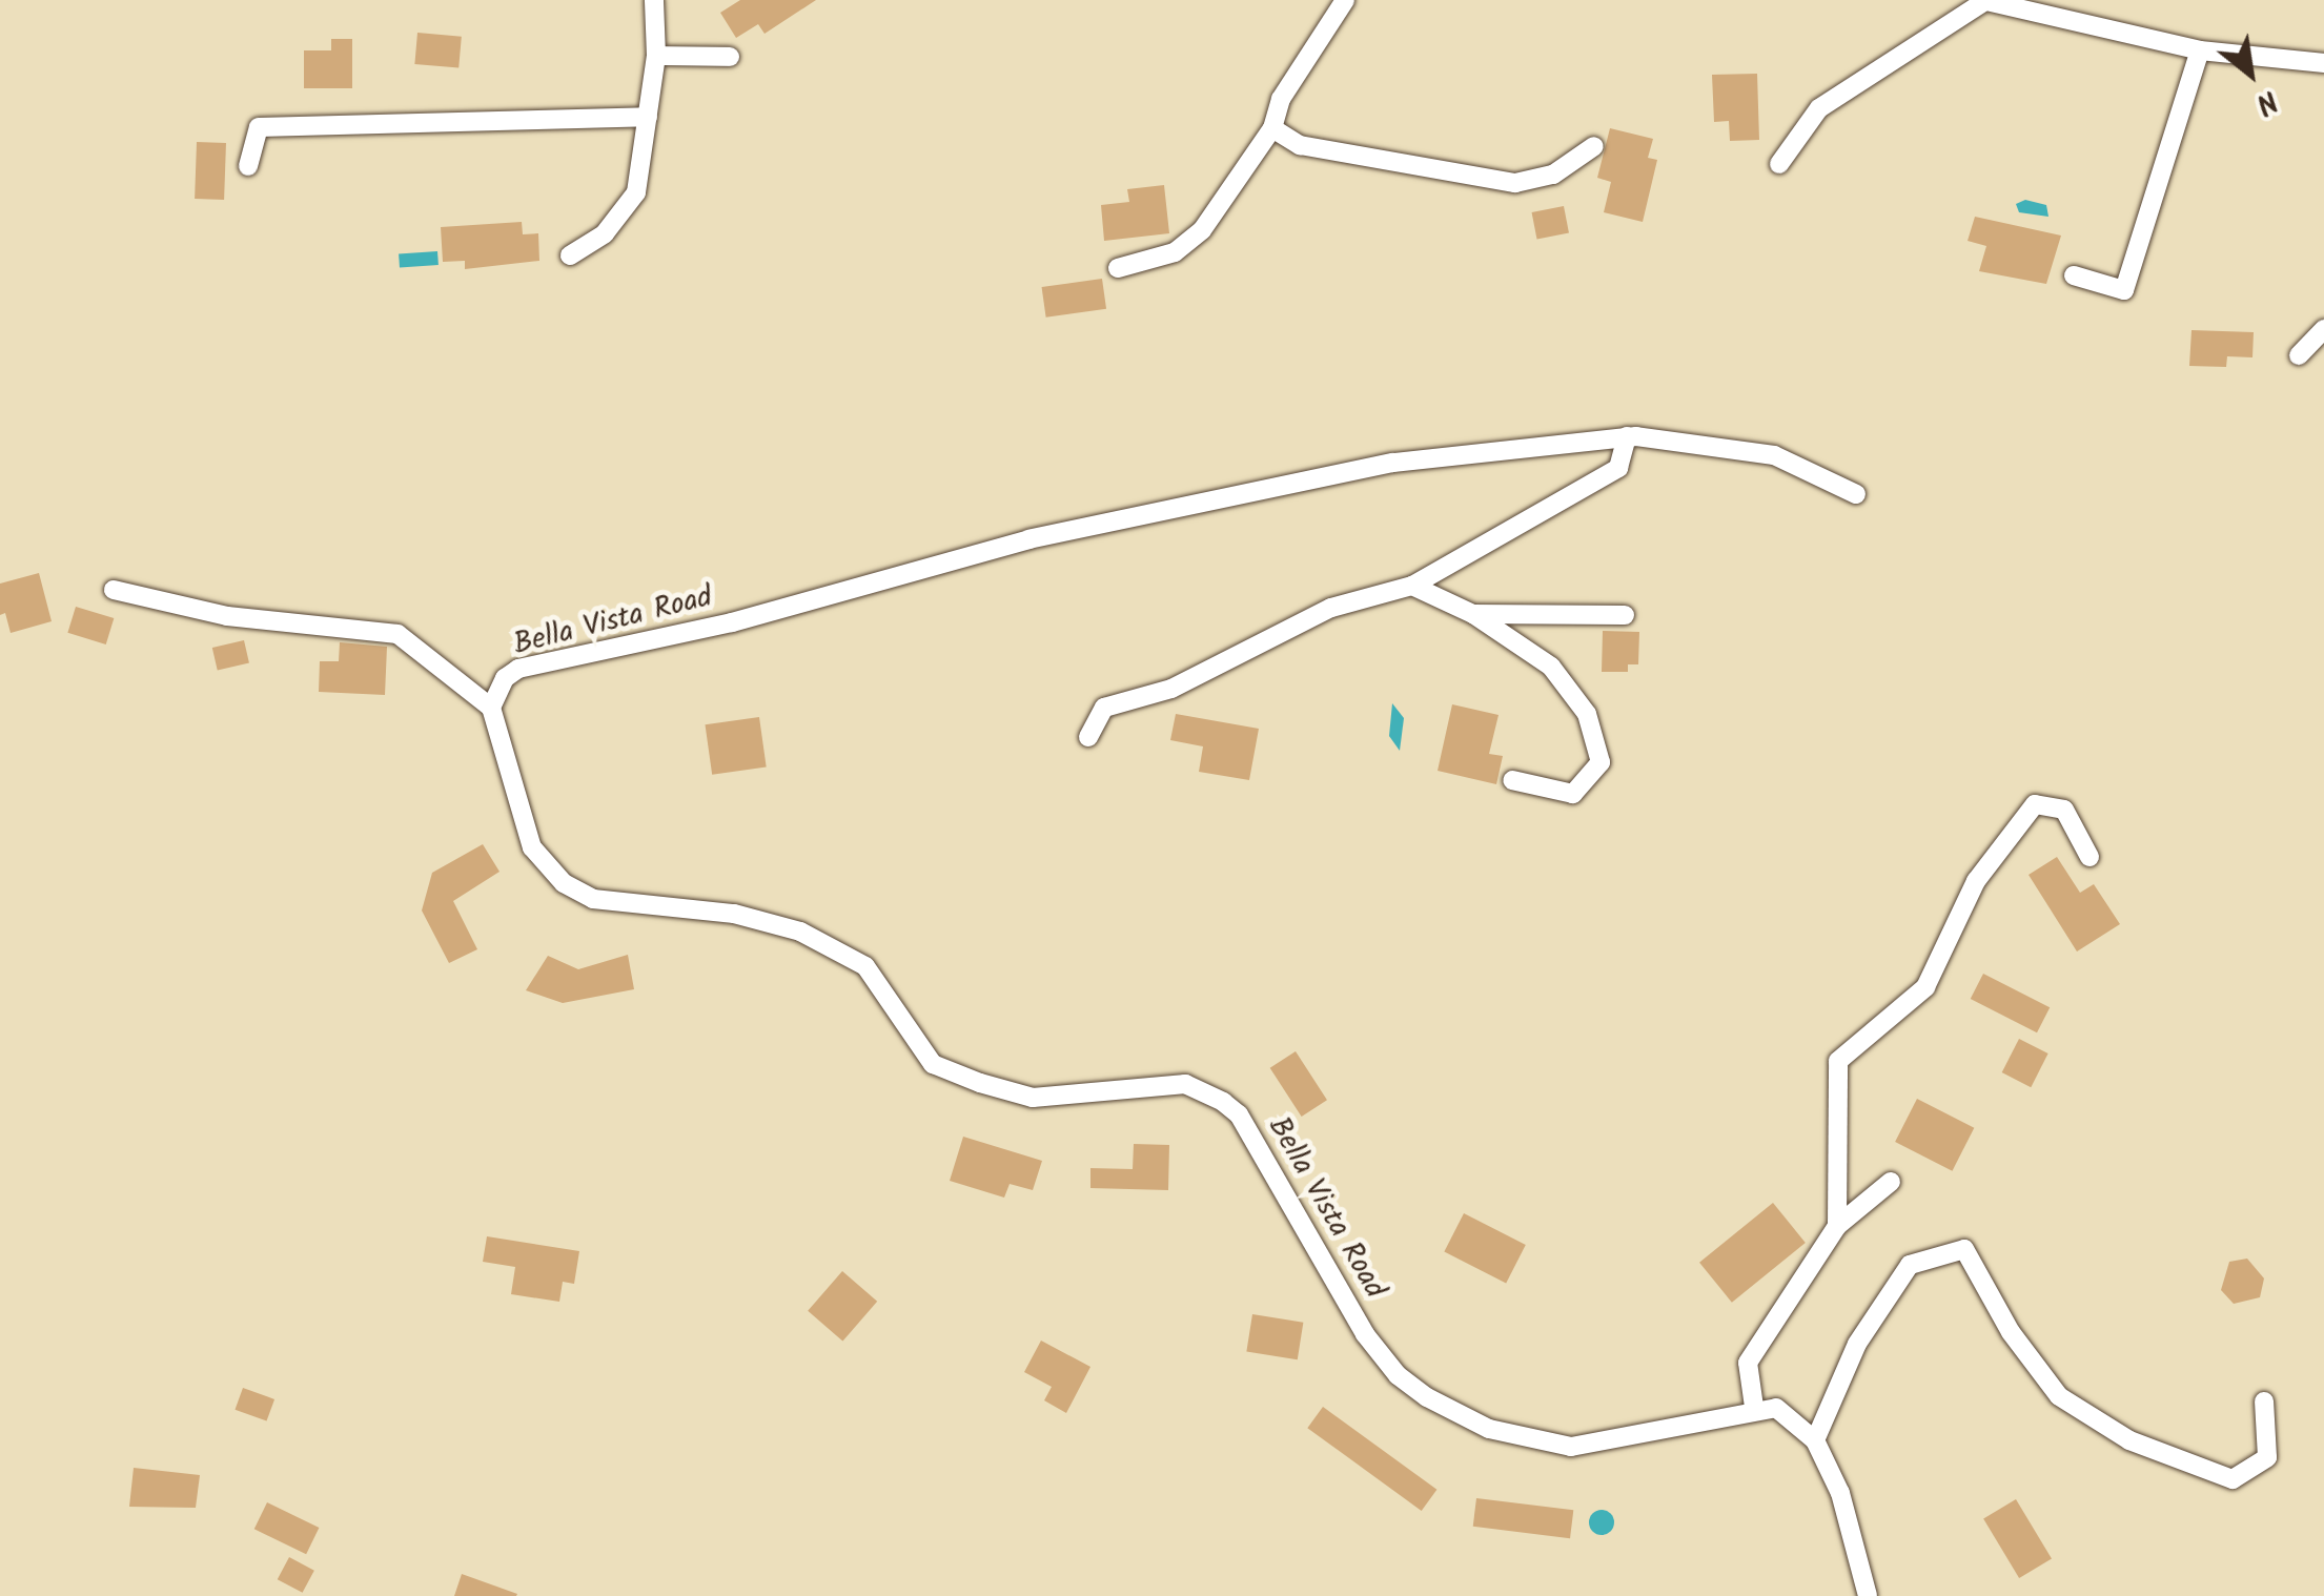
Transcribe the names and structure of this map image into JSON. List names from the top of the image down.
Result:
{
  "streets": {
    "street": ["Bella Vista Road"]
  },
  "north": "bottom right"
}
